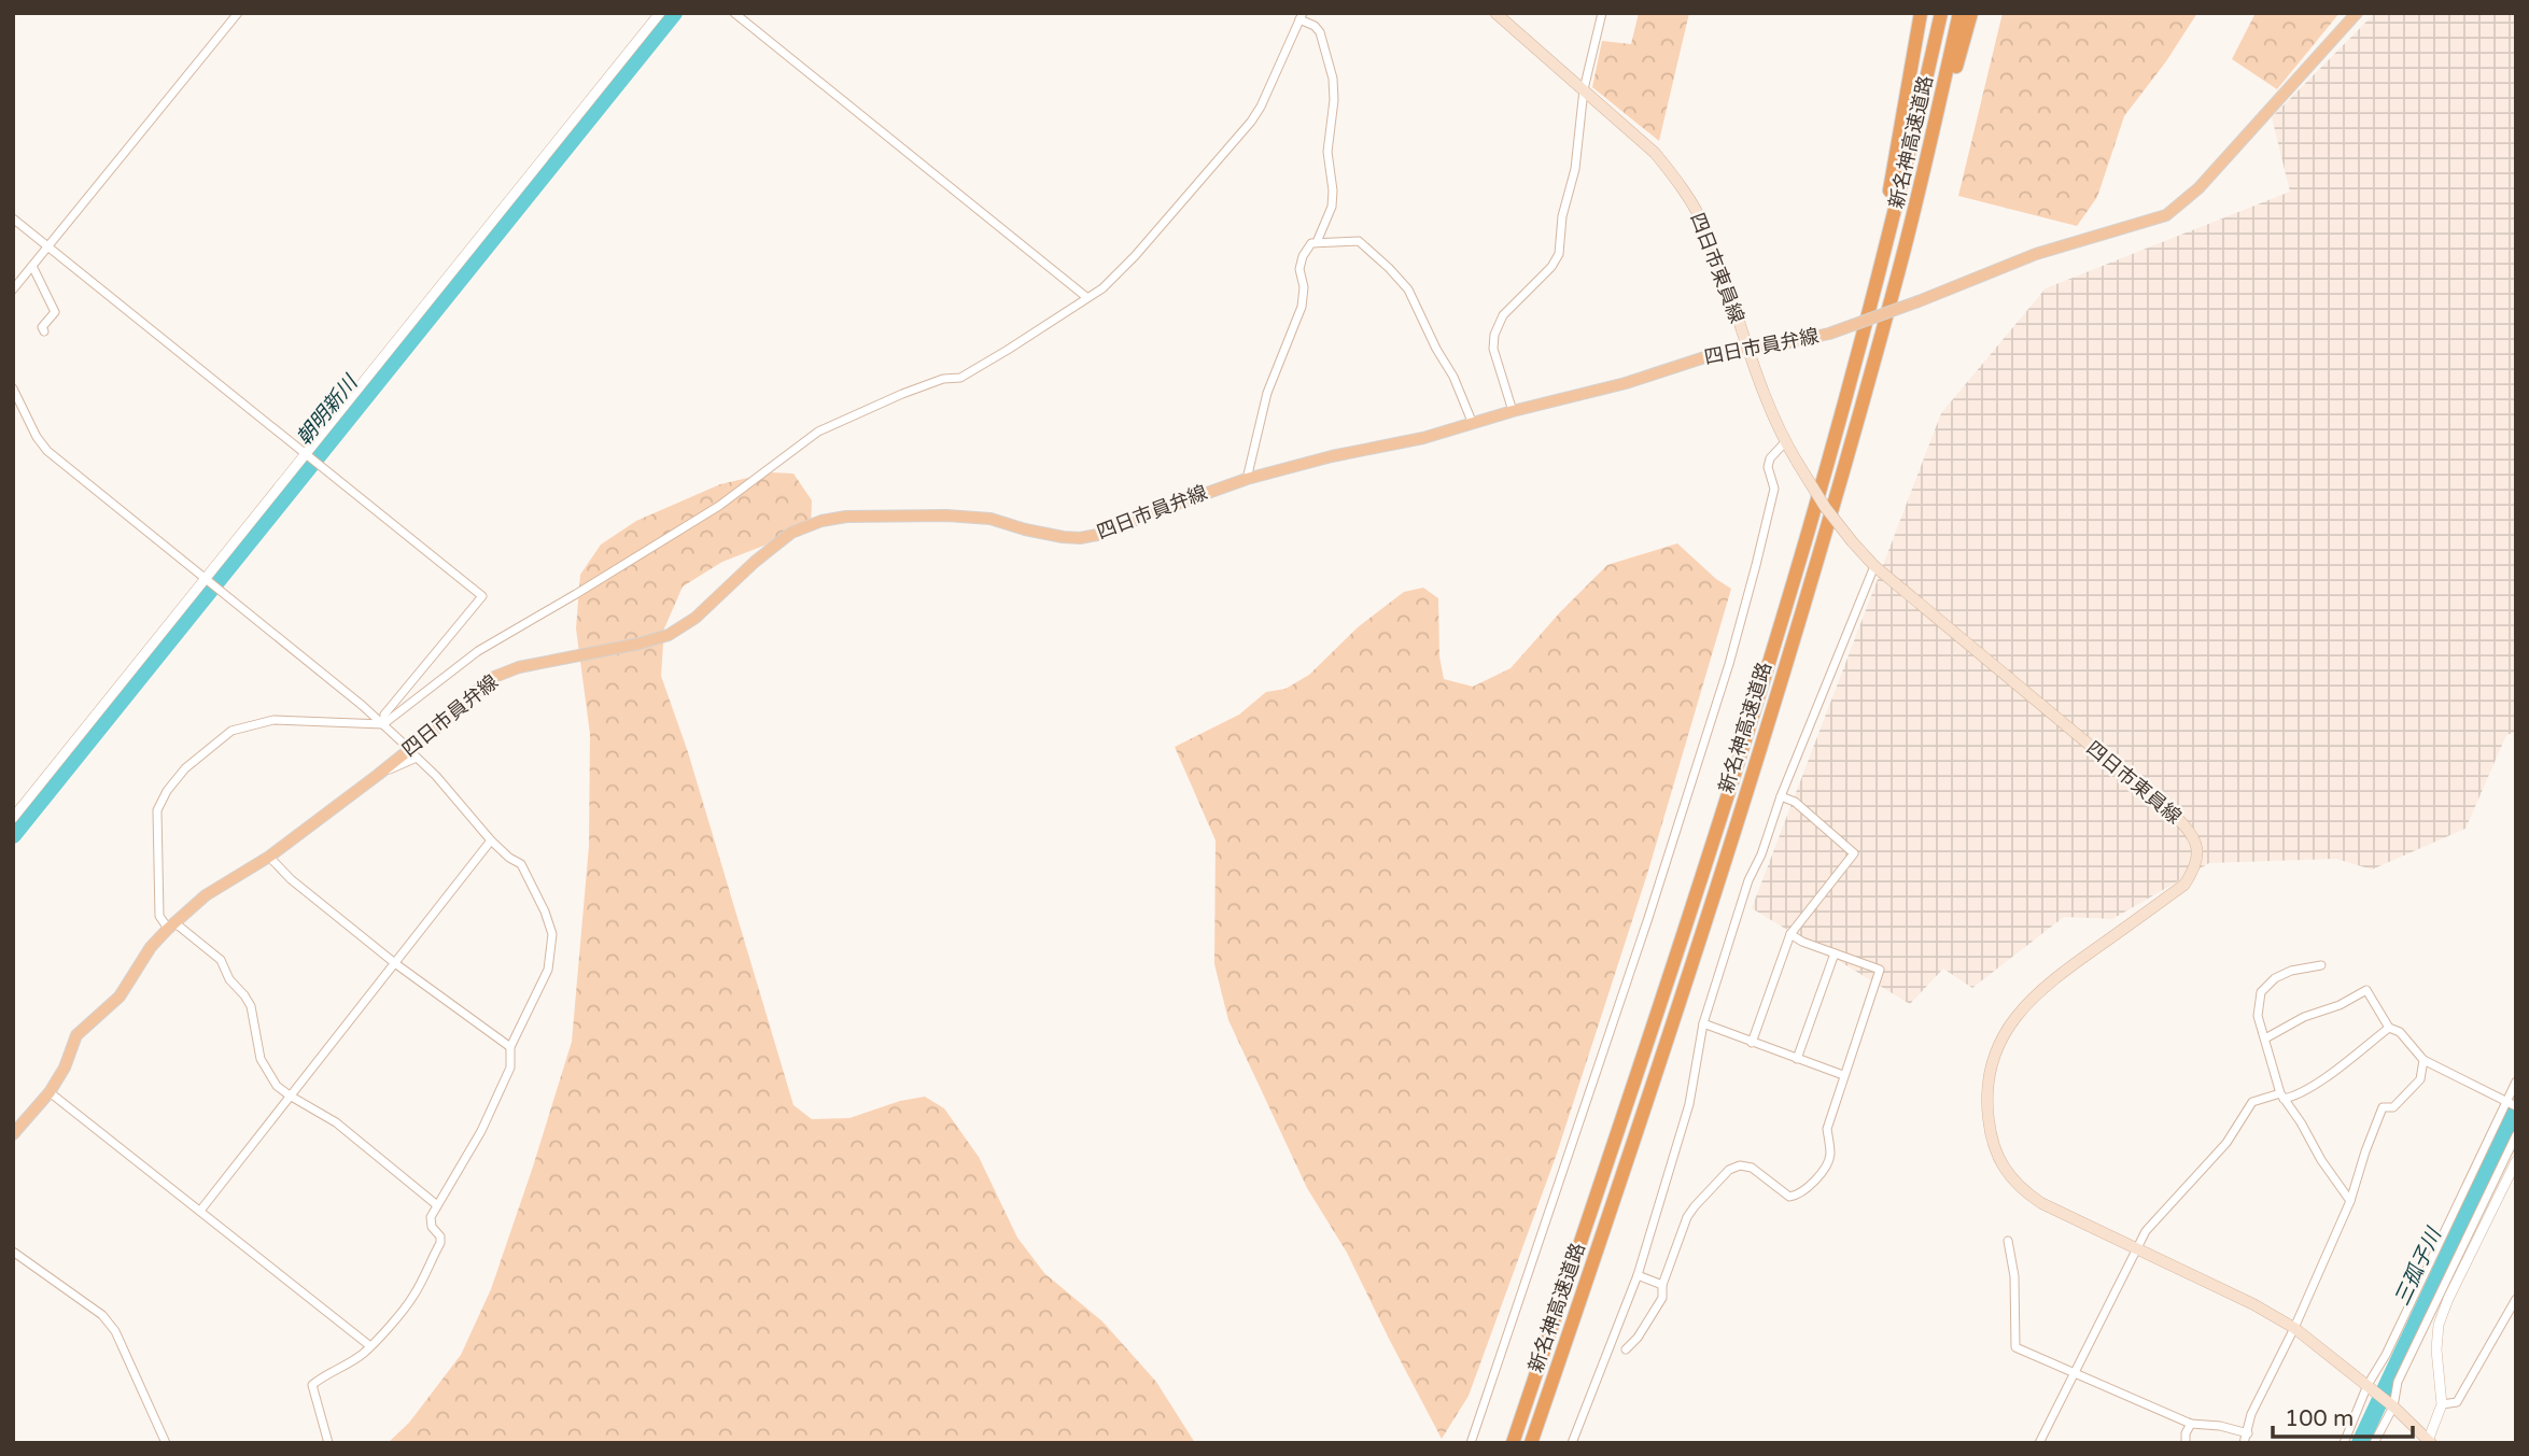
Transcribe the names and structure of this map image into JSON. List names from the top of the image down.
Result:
{
  "streets": {
    "highway": ["新名神高速道路"],
    "main road": ["四日市東員線", "四日市員弁線"]
  },
  "crossings": [
    ["四日市東員線", "四日市員弁線"]
  ],
  "water": ["朝明新川", "三孤子川"],
  "scale_bar": "100 m"
}
